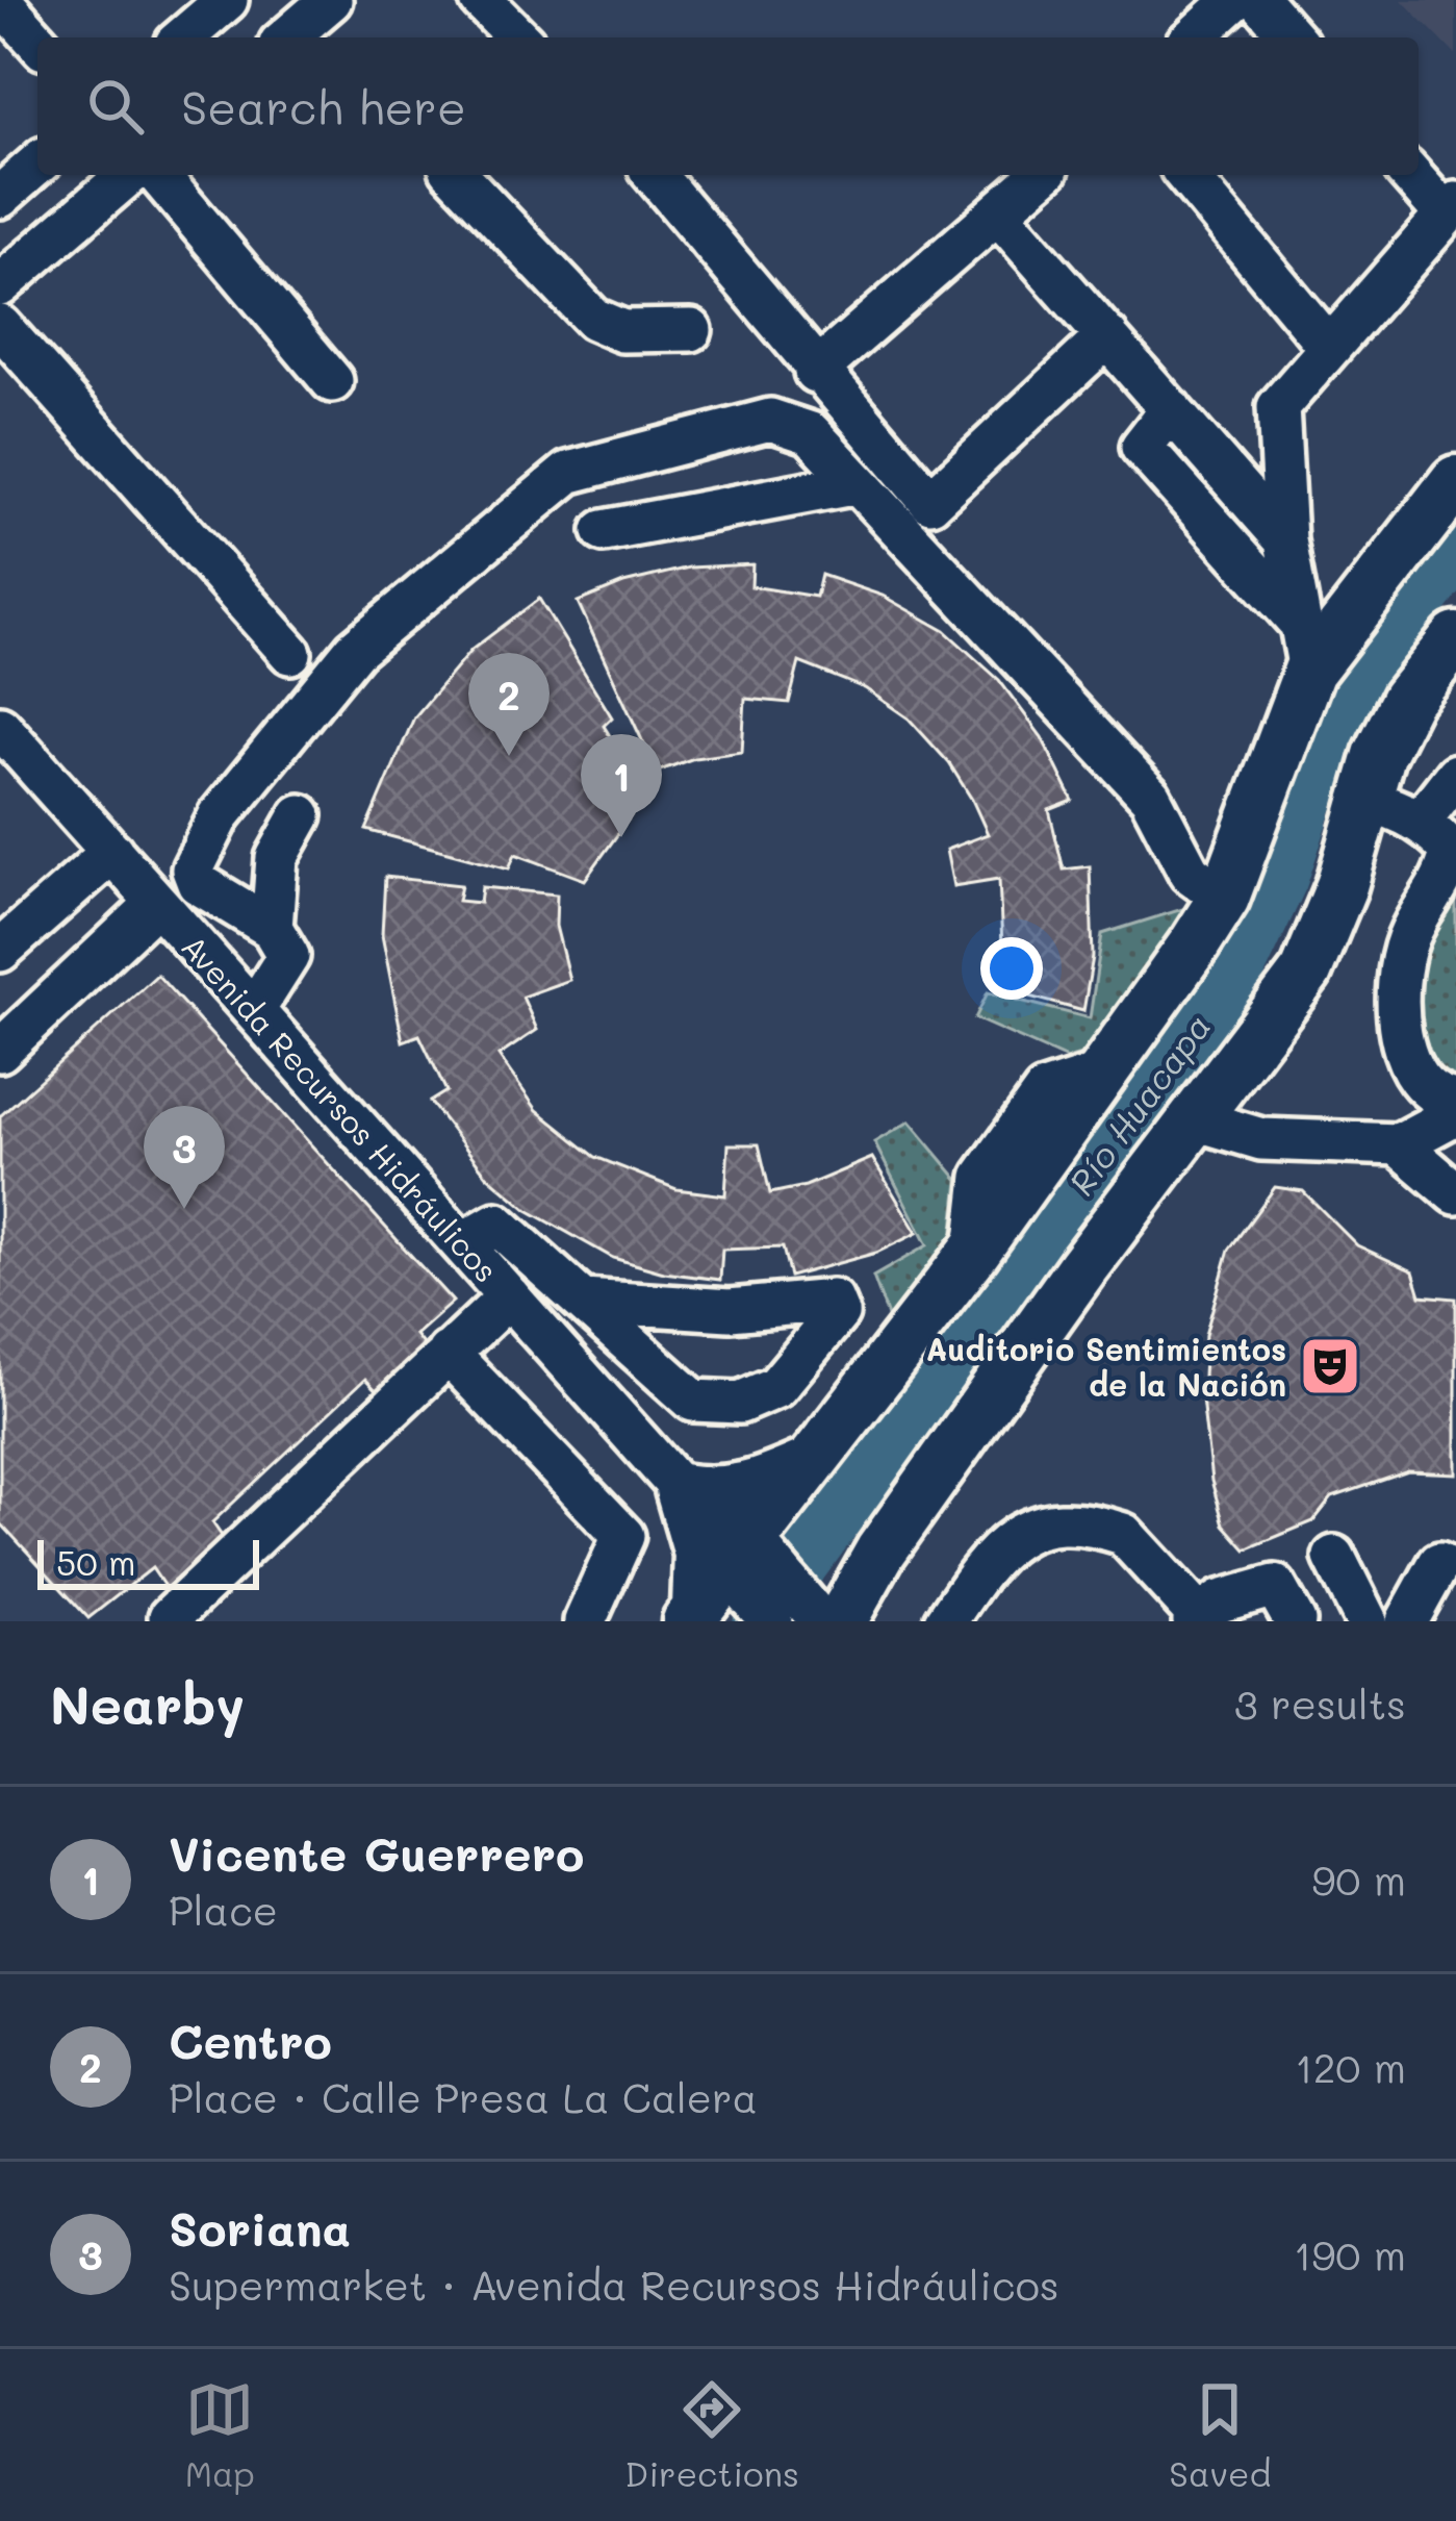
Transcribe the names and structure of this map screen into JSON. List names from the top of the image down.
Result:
{
  "streets": {
    "street": ["Avenida Recursos Hidráulicos"]
  },
  "water": ["Río Huacapa"],
  "places": {
    "theatre": ["Auditorio Sentimientos de la Nación"]
  },
  "scale_bar": "50 m",
  "page": {
    "search": "Search here",
    "pins": ["2", "1", "3"],
    "scale": "50 m",
    "heading": ["Nearby", "3 results"],
    "list": [
      {
        "mark": "1",
        "name": "Vicente Guerrero",
        "note": "Place",
        "value": "90 m"
      },
      {
        "mark": "2",
        "name": "Centro",
        "note": "Place · Calle Presa La Calera",
        "value": "120 m"
      },
      {
        "mark": "3",
        "name": "Soriana",
        "note": "Supermarket · Avenida Recursos Hidráulicos",
        "value": "190 m"
      }
    ],
    "nav": ["Map", "Directions", "Saved"]
  }
}
